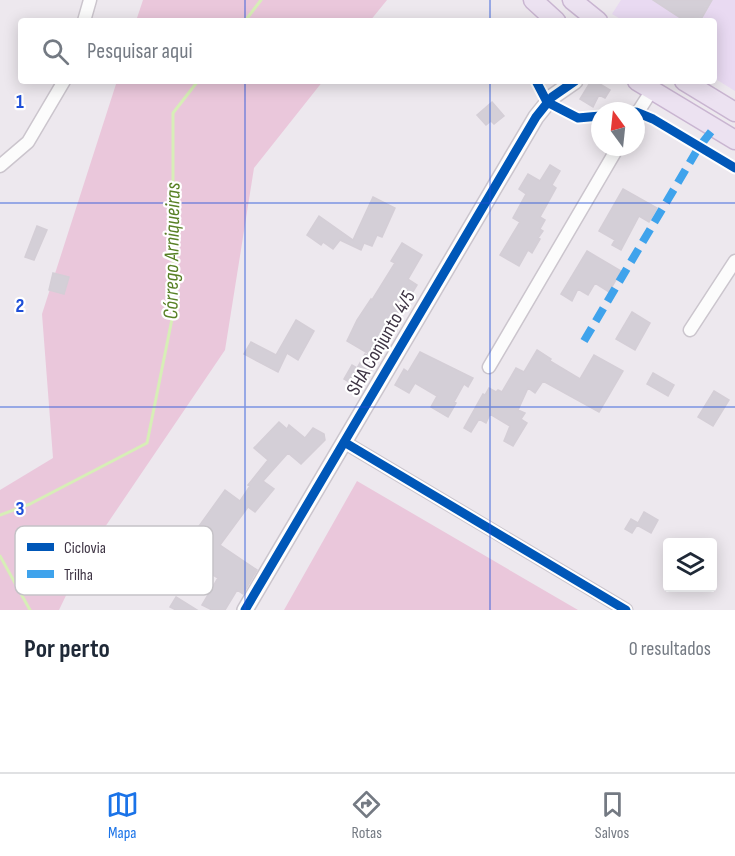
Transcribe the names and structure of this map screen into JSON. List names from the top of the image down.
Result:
{
  "streets": {
    "street": ["SHA Conjunto 4/5"]
  },
  "water": ["Córrego Arniqueiras"],
  "legend": ["Ciclovia", "Trilha"],
  "north": "top",
  "page": {
    "search": "Pesquisar aqui",
    "heading": ["Por perto", "0 resultados"],
    "nav": ["Mapa", "Rotas", "Salvos"]
  },
  "grid": {
    "rows": ["1", "2", "3"]
  }
}
